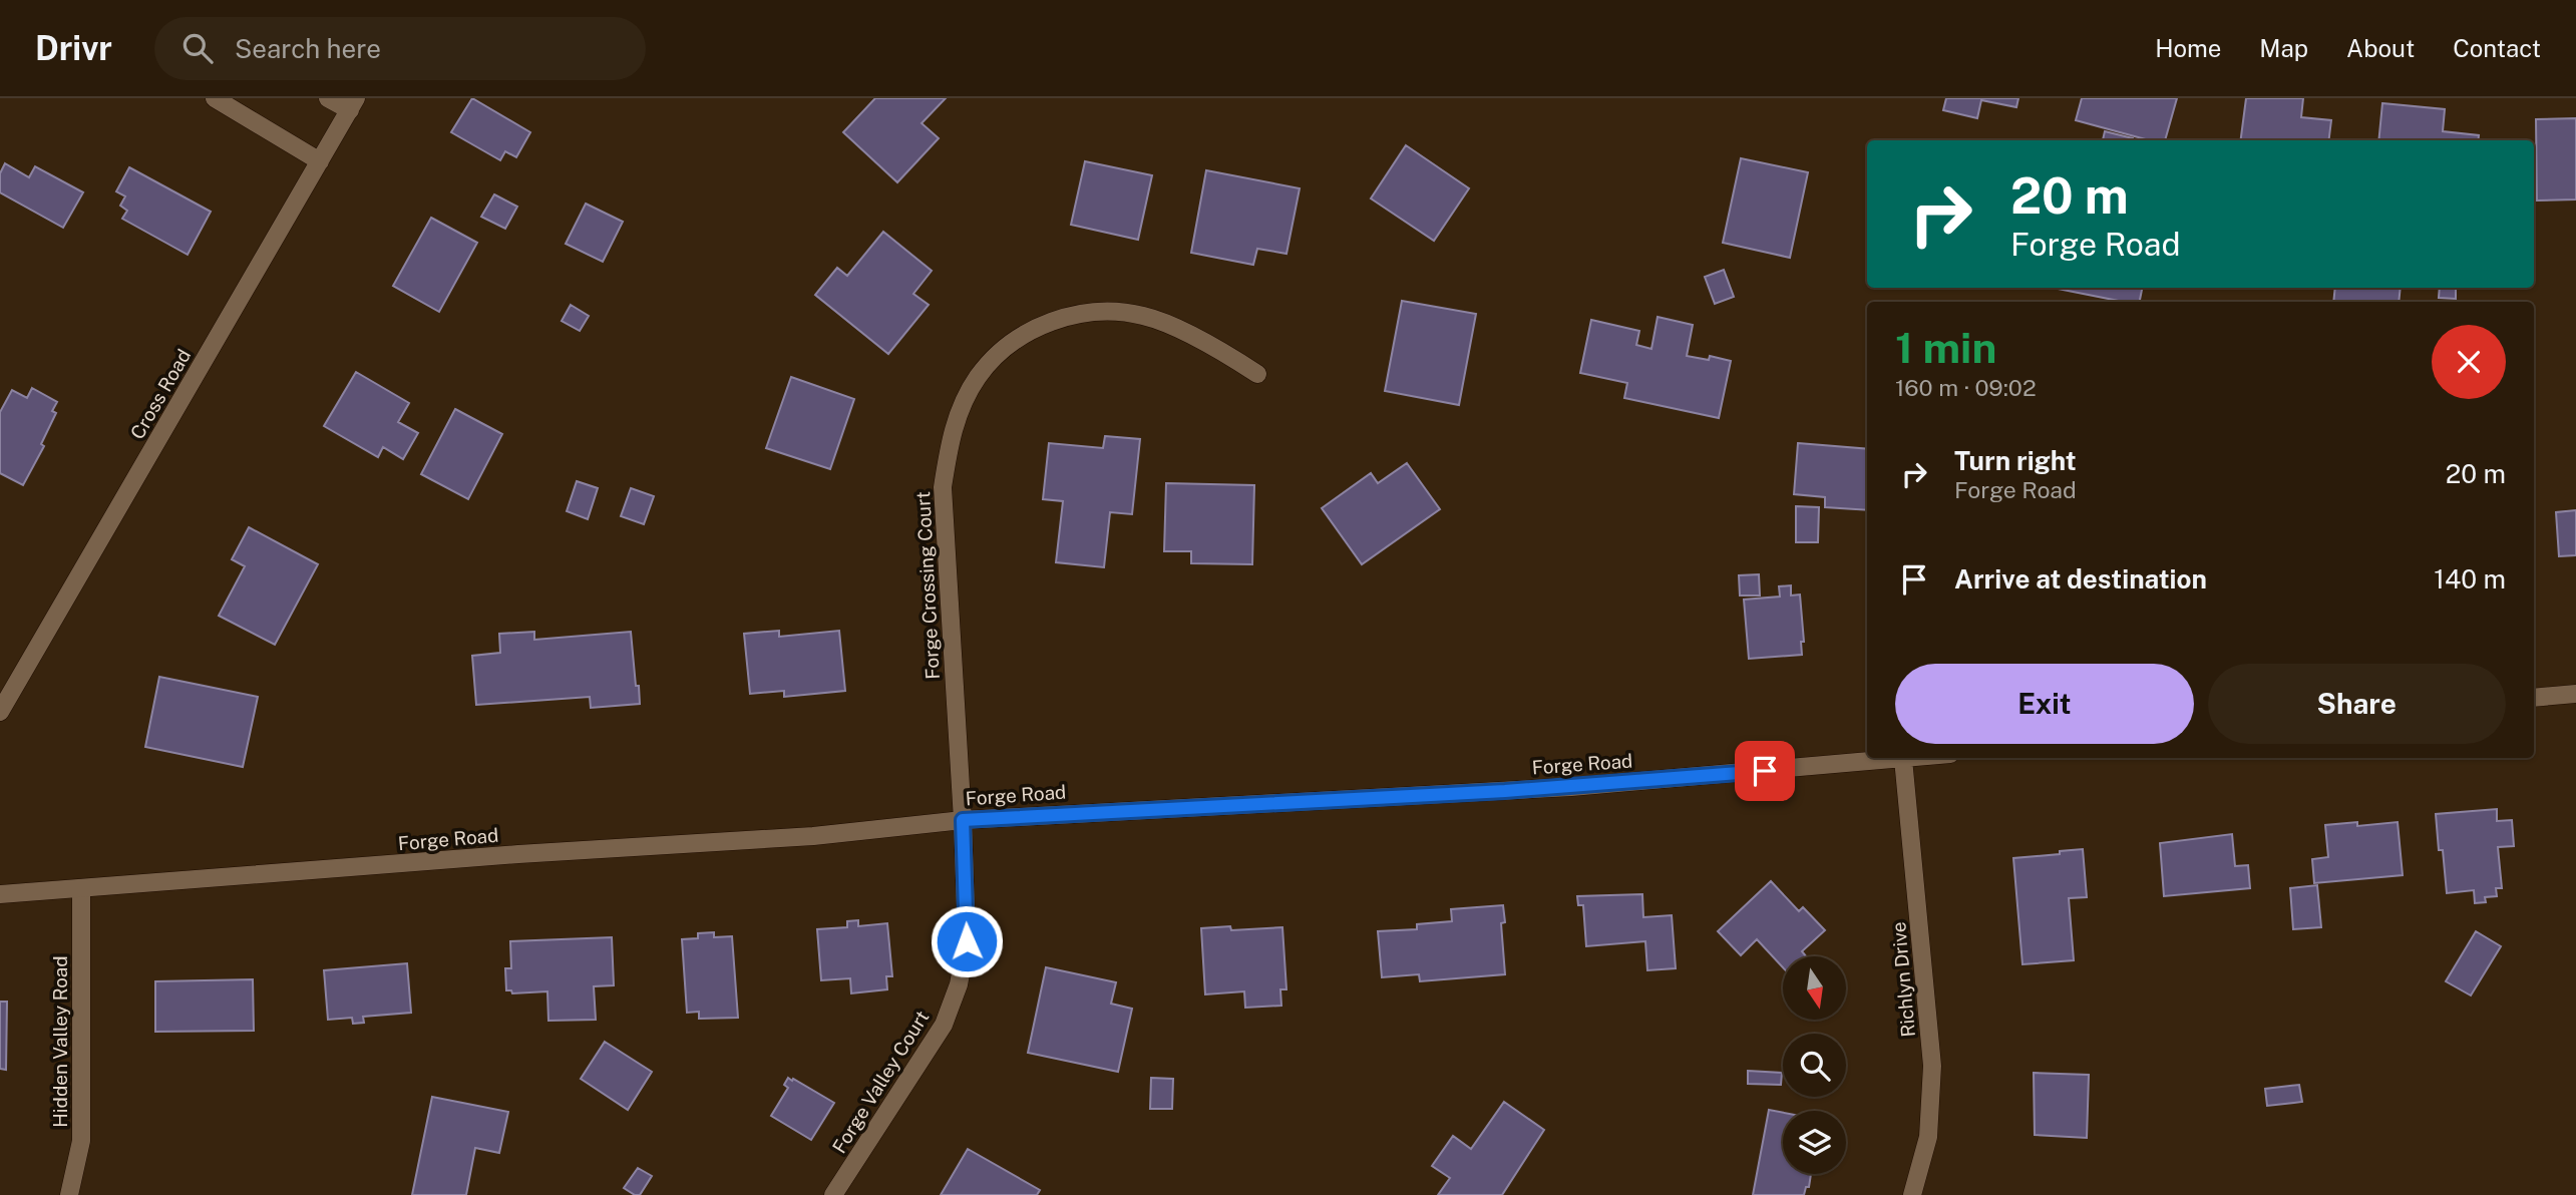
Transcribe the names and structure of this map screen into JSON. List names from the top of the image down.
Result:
{
  "streets": {
    "street": [
      "Cross Road",
      "Forge Crossing Court",
      "Forge Road",
      "Richlyn Drive",
      "Hidden Valley Road",
      "Forge Valley Court"
    ]
  },
  "crossings": [
    ["Forge Crossing Court", "Forge Road"],
    ["Forge Crossing Court", "Forge Valley Court"],
    ["Forge Road", "Richlyn Drive"],
    ["Forge Road", "Hidden Valley Road"],
    ["Forge Road", "Forge Valley Court"]
  ],
  "north": "bottom",
  "page": {
    "header": "Drivr",
    "search": "Search here",
    "nav": [
      "Home",
      "Map",
      "About",
      "Contact"
    ],
    "turn": ["20 m", "Forge Road"],
    "heading": ["1 min", "160 m · 09:02"],
    "list": [
      {
        "name": "Turn right",
        "note": "Forge Road",
        "value": "20 m"
      },
      {
        "name": "Arrive at destination",
        "value": "140 m"
      }
    ],
    "buttons": ["Exit", "Share"]
  }
}
